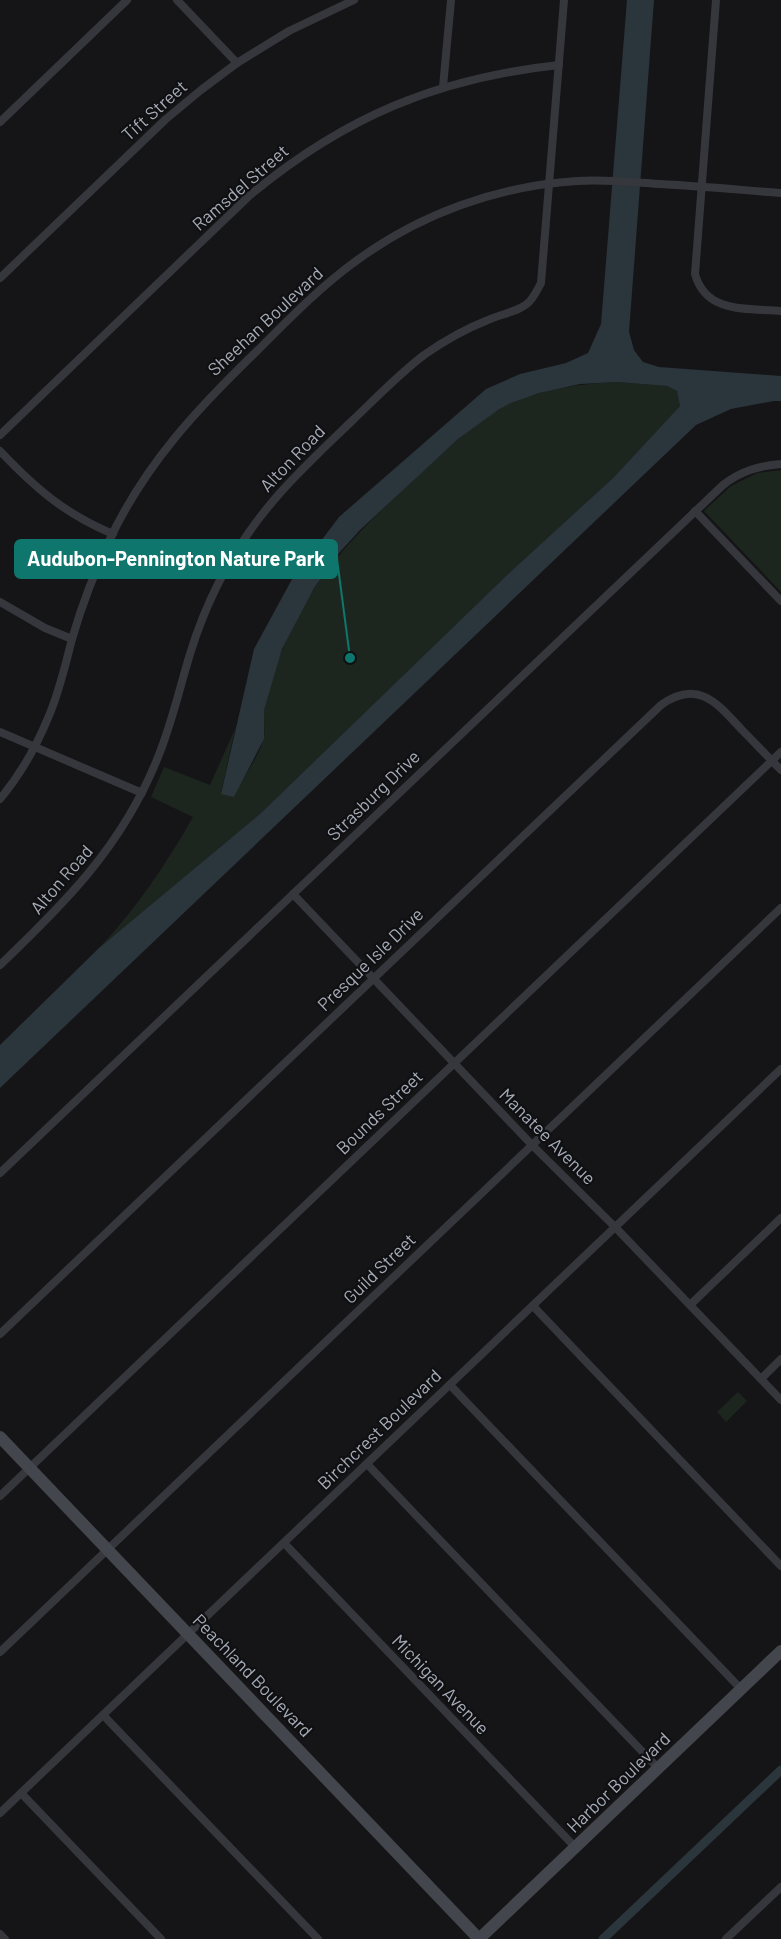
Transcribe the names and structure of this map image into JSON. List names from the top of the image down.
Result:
{
  "streets": {
    "street": [
      "Tift Street",
      "Ramsdel Street",
      "Sheehan Boulevard",
      "Alton Road",
      "Strasburg Drive",
      "Presque Isle Drive",
      "Bounds Street",
      "Manatee Avenue",
      "Guild Street",
      "Birchcrest Boulevard",
      "Peachland Boulevard",
      "Michigan Avenue",
      "Harbor Boulevard"
    ]
  },
  "crossings": [
    ["Ramsdel Street", "Alton Road"],
    ["Sheehan Boulevard", "Alton Road"],
    ["Strasburg Drive", "Manatee Avenue"],
    ["Presque Isle Drive", "Bounds Street"],
    ["Presque Isle Drive", "Manatee Avenue"],
    ["Bounds Street", "Manatee Avenue"],
    ["Bounds Street", "Peachland Boulevard"],
    ["Manatee Avenue", "Guild Street"],
    ["Manatee Avenue", "Birchcrest Boulevard"],
    ["Guild Street", "Peachland Boulevard"],
    ["Birchcrest Boulevard", "Peachland Boulevard"],
    ["Birchcrest Boulevard", "Michigan Avenue"],
    ["Peachland Boulevard", "Harbor Boulevard"],
    ["Michigan Avenue", "Harbor Boulevard"]
  ],
  "places": ["Audubon-Pennington Nature Park"]
}
